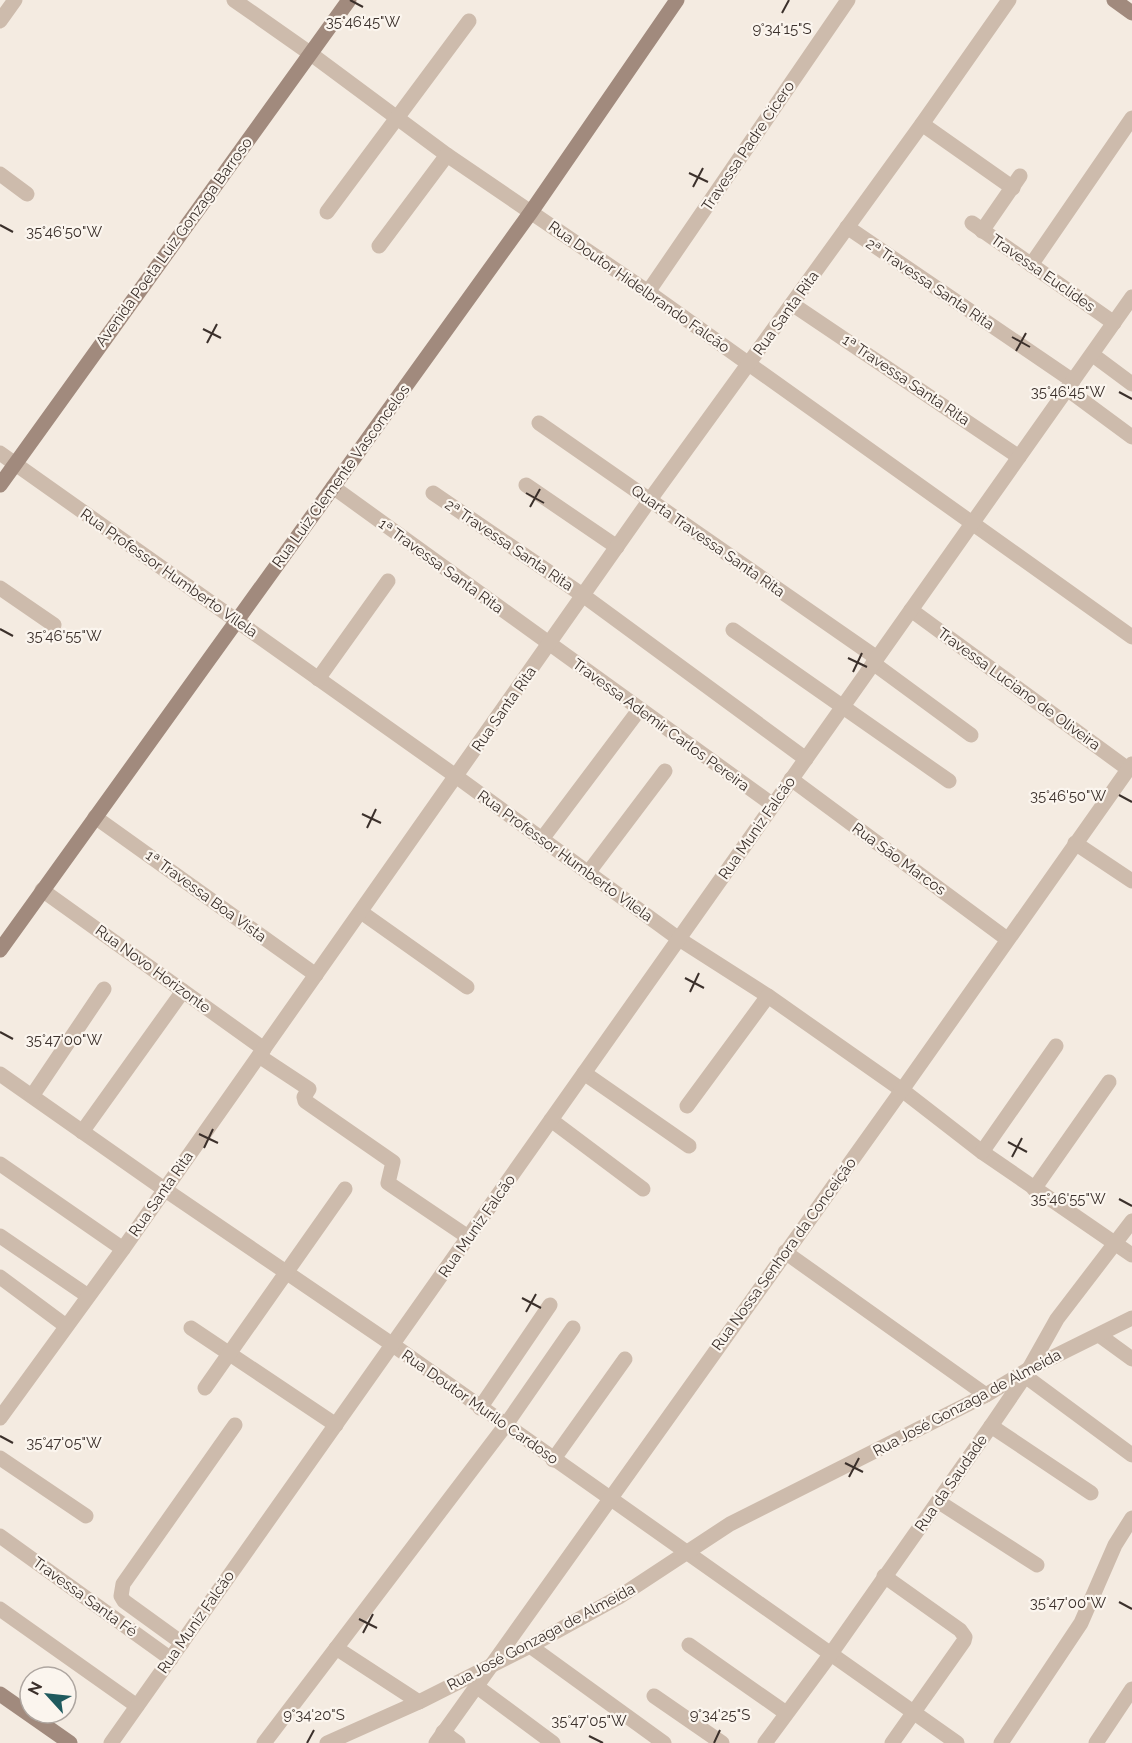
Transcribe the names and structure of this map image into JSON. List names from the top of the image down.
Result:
{
  "streets": {
    "street": [
      "Travessa Padre Cícero",
      "Avenida Poeta Luiz Gonzaga Barroso",
      "Travessa Euclides",
      "2ª Travessa Santa Rita",
      "Rua Doutor Hidelbrando Falcão",
      "Rua Santa Rita",
      "1ª Travessa Santa Rita",
      "Rua Luiz Clemente Vasconcelos",
      "Quarta Travessa Santa Rita",
      "Rua Professor Humberto Vilela",
      "Travessa Luciano de Oliveira",
      "Travessa Ademir Carlos Pereira",
      "Rua Muniz Falcão",
      "Rua São Marcos",
      "1ª Travessa Boa Vista",
      "Rua Novo Horizonte",
      "Rua Nossa Senhora da Conceição",
      "Rua José Gonzaga de Almeida",
      "Rua Doutor Murilo Cardoso",
      "Rua da Saudade",
      "Travessa Santa Fé"
    ]
  },
  "crossings": [
    ["Travessa Padre Cícero", "Rua Doutor Hidelbrando Falcão"],
    ["Avenida Poeta Luiz Gonzaga Barroso", "Rua Doutor Hidelbrando Falcão"],
    ["Avenida Poeta Luiz Gonzaga Barroso", "Rua Professor Humberto Vilela"],
    ["Travessa Euclides", "Rua Santa Rita"],
    ["Travessa Euclides", "Rua Muniz Falcão"],
    ["2ª Travessa Santa Rita", "Rua Santa Rita"],
    ["2ª Travessa Santa Rita", "Rua Muniz Falcão"],
    ["Rua Doutor Hidelbrando Falcão", "Rua Santa Rita"],
    ["Rua Doutor Hidelbrando Falcão", "Rua Luiz Clemente Vasconcelos"],
    ["Rua Doutor Hidelbrando Falcão", "Rua Muniz Falcão"],
    ["Rua Santa Rita", "1ª Travessa Santa Rita"],
    ["Rua Santa Rita", "Quarta Travessa Santa Rita"],
    ["Rua Santa Rita", "Rua Professor Humberto Vilela"],
    ["Rua Santa Rita", "Travessa Ademir Carlos Pereira"],
    ["Rua Santa Rita", "1ª Travessa Boa Vista"],
    ["Rua Santa Rita", "Rua Novo Horizonte"],
    ["Rua Santa Rita", "Rua Doutor Murilo Cardoso"],
    ["1ª Travessa Santa Rita", "Rua Luiz Clemente Vasconcelos"],
    ["1ª Travessa Santa Rita", "Travessa Ademir Carlos Pereira"],
    ["1ª Travessa Santa Rita", "Rua Muniz Falcão"],
    ["Rua Luiz Clemente Vasconcelos", "Rua Professor Humberto Vilela"],
    ["Rua Luiz Clemente Vasconcelos", "1ª Travessa Boa Vista"],
    ["Rua Luiz Clemente Vasconcelos", "Rua Novo Horizonte"],
    ["Quarta Travessa Santa Rita", "Rua Muniz Falcão"],
    ["Rua Professor Humberto Vilela", "Rua Muniz Falcão"],
    ["Rua Professor Humberto Vilela", "Rua Nossa Senhora da Conceição"],
    ["Rua Professor Humberto Vilela", "Rua da Saudade"],
    ["Travessa Luciano de Oliveira", "Rua Muniz Falcão"],
    ["Travessa Luciano de Oliveira", "Rua Nossa Senhora da Conceição"],
    ["Travessa Ademir Carlos Pereira", "Rua Muniz Falcão"],
    ["Rua Muniz Falcão", "Rua São Marcos"],
    ["Rua Muniz Falcão", "Rua Novo Horizonte"],
    ["Rua Muniz Falcão", "Rua Doutor Murilo Cardoso"],
    ["Rua Muniz Falcão", "Travessa Santa Fé"],
    ["Rua São Marcos", "Rua Nossa Senhora da Conceição"],
    ["Rua Nossa Senhora da Conceição", "Rua José Gonzaga de Almeida"],
    ["Rua Nossa Senhora da Conceição", "Rua Doutor Murilo Cardoso"],
    ["Rua José Gonzaga de Almeida", "Rua Doutor Murilo Cardoso"],
    ["Rua José Gonzaga de Almeida", "Rua da Saudade"],
    ["Rua Doutor Murilo Cardoso", "Rua da Saudade"]
  ],
  "north": "top left",
  "coordinates": [
    "35°46'45\"W",
    "9°34'15\"S",
    "35°46'50\"W",
    "35°46'55\"W",
    "35°47'00\"W",
    "35°47'05\"W",
    "9°34'20\"S",
    "9°34'25\"S"
  ]
}
